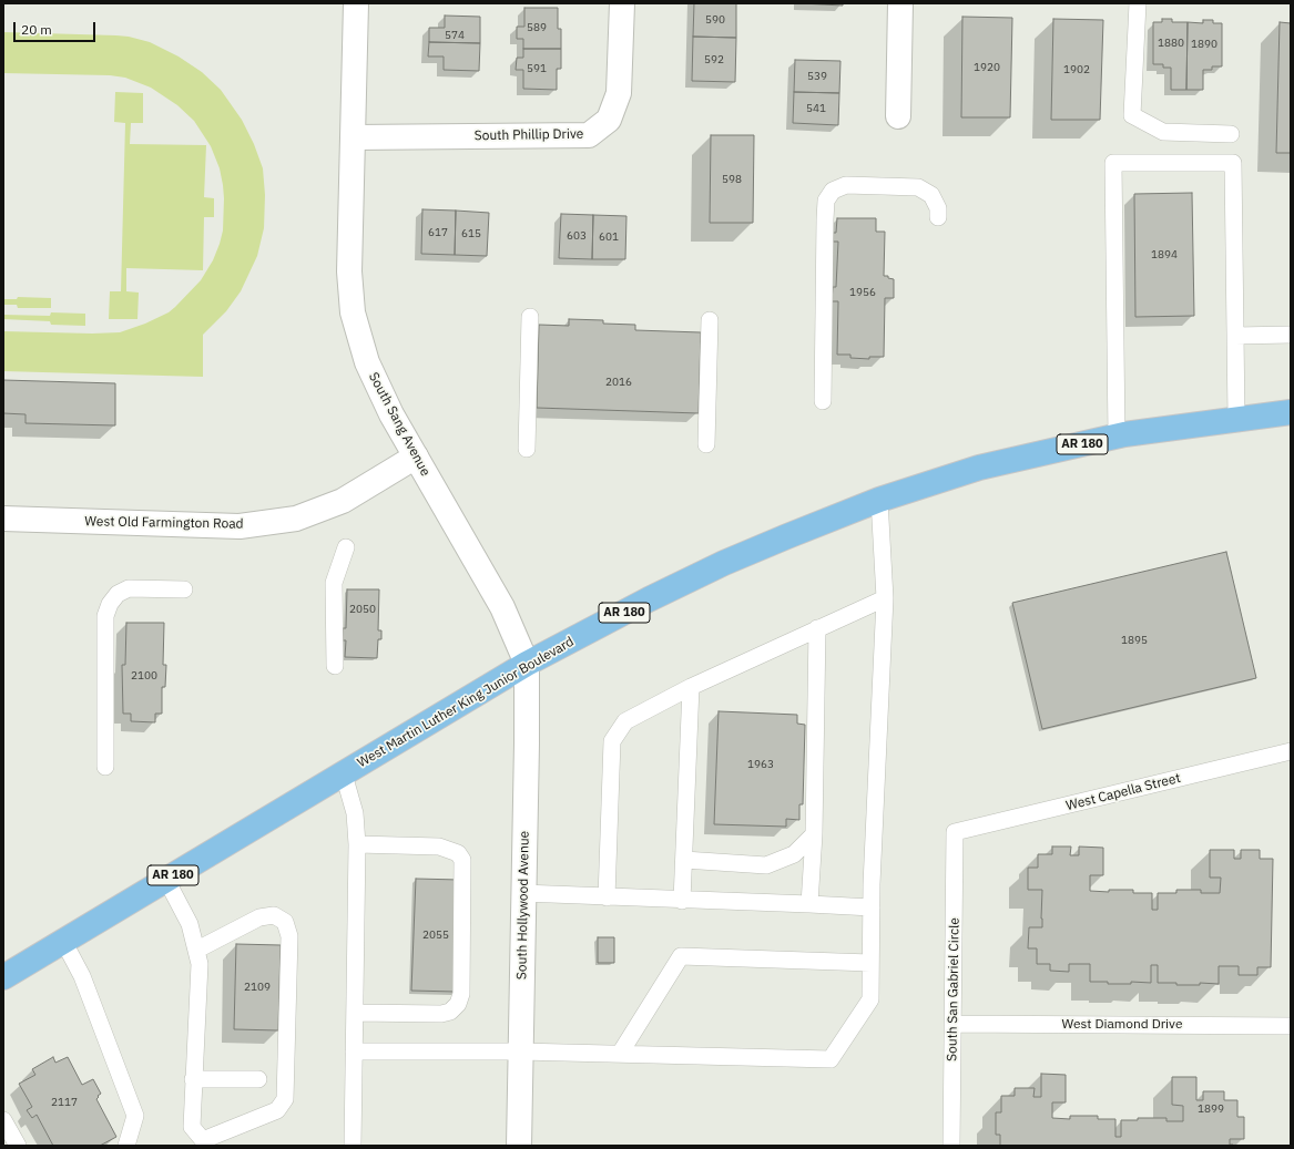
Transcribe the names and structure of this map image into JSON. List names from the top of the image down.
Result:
{
  "streets": {
    "main road": ["AR 180", "West Martin Luther King Junior Boulevard"],
    "street": [
      "South Phillip Drive",
      "South Sang Avenue",
      "West Old Farmington Road",
      "South Hollywood Avenue"
    ],
    "lane": ["West Capella Street", "South San Gabriel Circle", "West Diamond Drive"]
  },
  "crossings": [
    ["South Phillip Drive", "South Sang Avenue"],
    ["South Sang Avenue", "West Old Farmington Road"],
    ["South Sang Avenue", "West Martin Luther King Junior Boulevard"],
    ["South Sang Avenue", "South Hollywood Avenue"],
    ["West Martin Luther King Junior Boulevard", "South Hollywood Avenue"],
    ["West Capella Street", "South San Gabriel Circle"],
    ["South San Gabriel Circle", "West Diamond Drive"]
  ],
  "house_numbers": [
    "590",
    "589",
    "574",
    "1880",
    "1890",
    "592",
    "1920",
    "591",
    "1902",
    "539",
    "541",
    "598",
    "617",
    "615",
    "603",
    "601",
    "1894",
    "1956",
    "2016",
    "2050",
    "1895",
    "2100",
    "1963",
    "2055",
    "2109",
    "2117",
    "1899"
  ],
  "scale_bar": "20 m"
}
